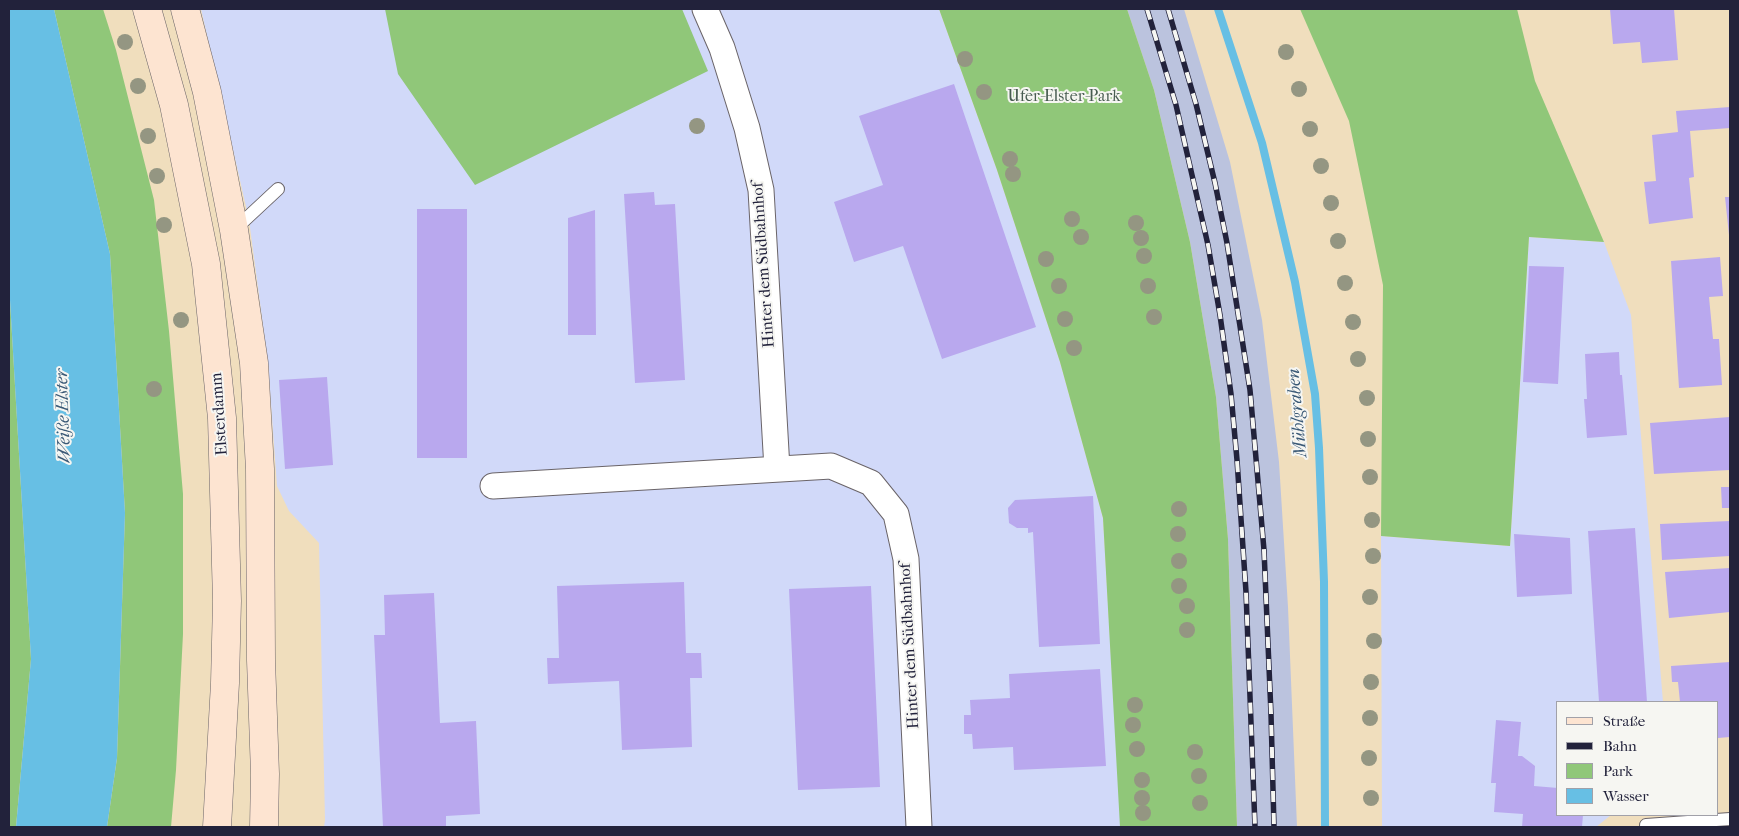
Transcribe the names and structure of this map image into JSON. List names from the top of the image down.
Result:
{
  "streets": {
    "main road": ["Elsterdamm"],
    "street": ["Hinter dem Südbahnhof"]
  },
  "water": ["Mühlgraben", "Weiße Elster"],
  "parks": ["Ufer-Elster-Park"],
  "legend": [
    "Straße",
    "Bahn",
    "Park",
    "Wasser"
  ]
}
